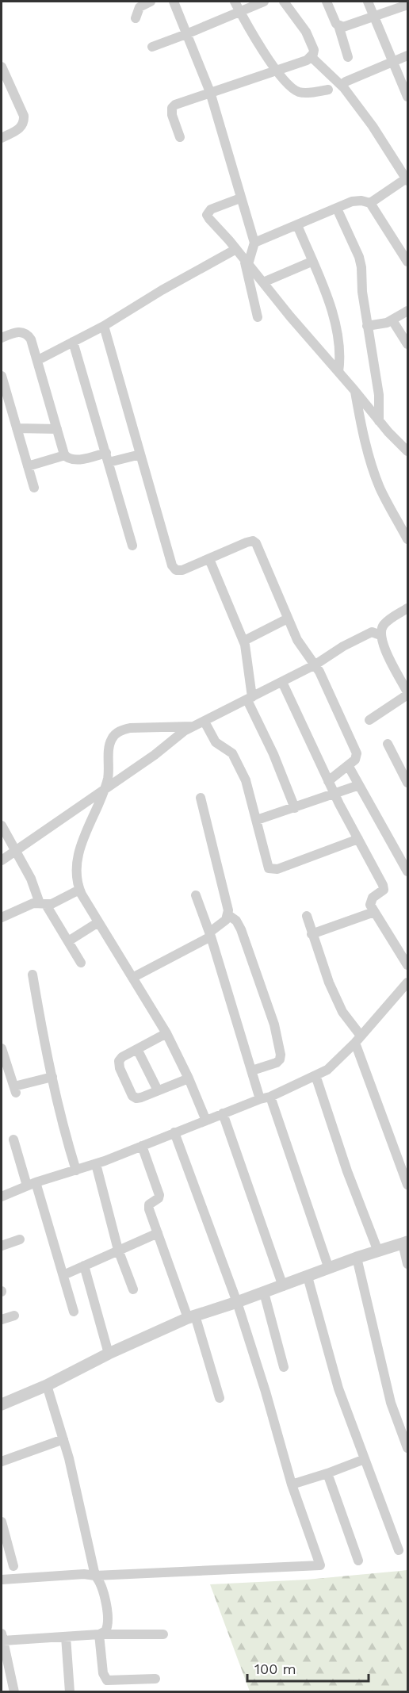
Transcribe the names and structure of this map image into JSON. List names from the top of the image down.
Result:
{
  "scale_bar": "100 m"
}
